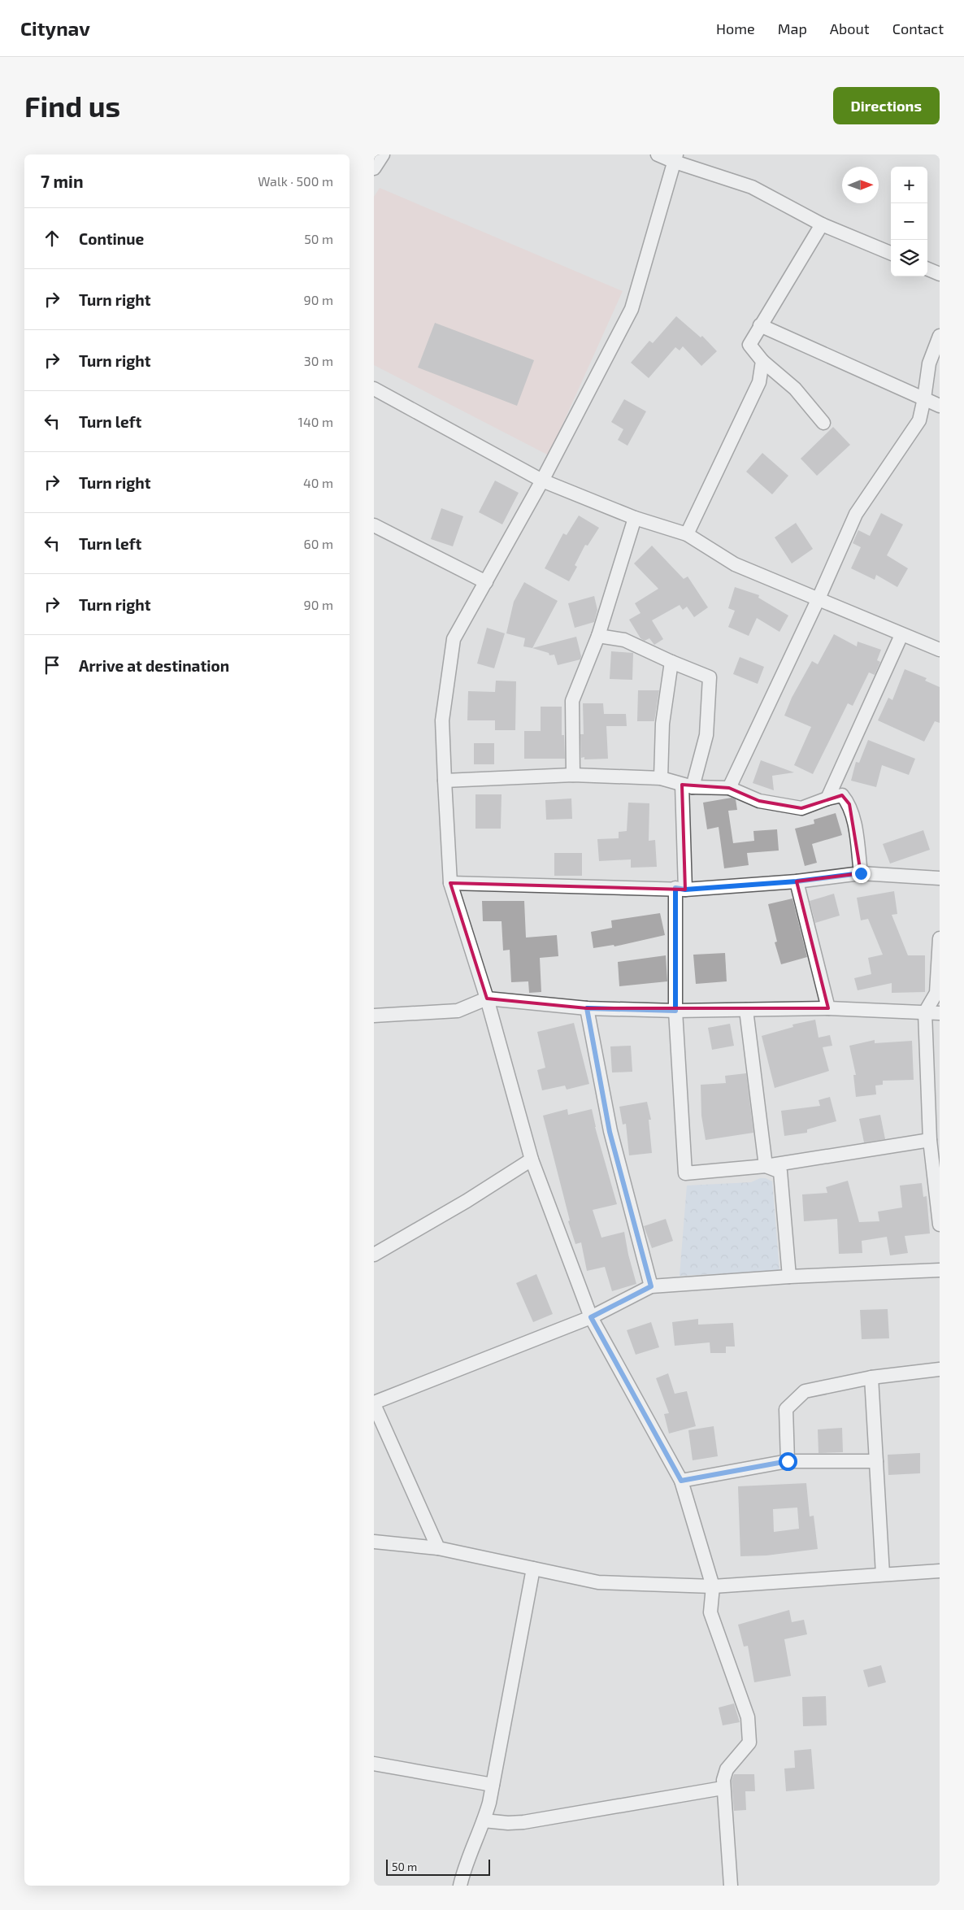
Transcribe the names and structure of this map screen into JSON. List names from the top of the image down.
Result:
{
  "scale_bar": "50 m",
  "north": "right",
  "page": {
    "header": "Citynav",
    "nav": [
      "Home",
      "Map",
      "About",
      "Contact"
    ],
    "buttons": "Directions",
    "title": "Find us",
    "heading": ["7 min", "Walk · 500 m"],
    "map_buttons": ["+", "−"],
    "list": [
      ["Continue", "50 m"],
      ["Turn right", "90 m"],
      ["Turn right", "30 m"],
      ["Turn left", "140 m"],
      ["Turn right", "40 m"],
      ["Turn left", "60 m"],
      ["Turn right", "90 m"],
      "Arrive at destination"
    ],
    "scale": "50 m"
  }
}
